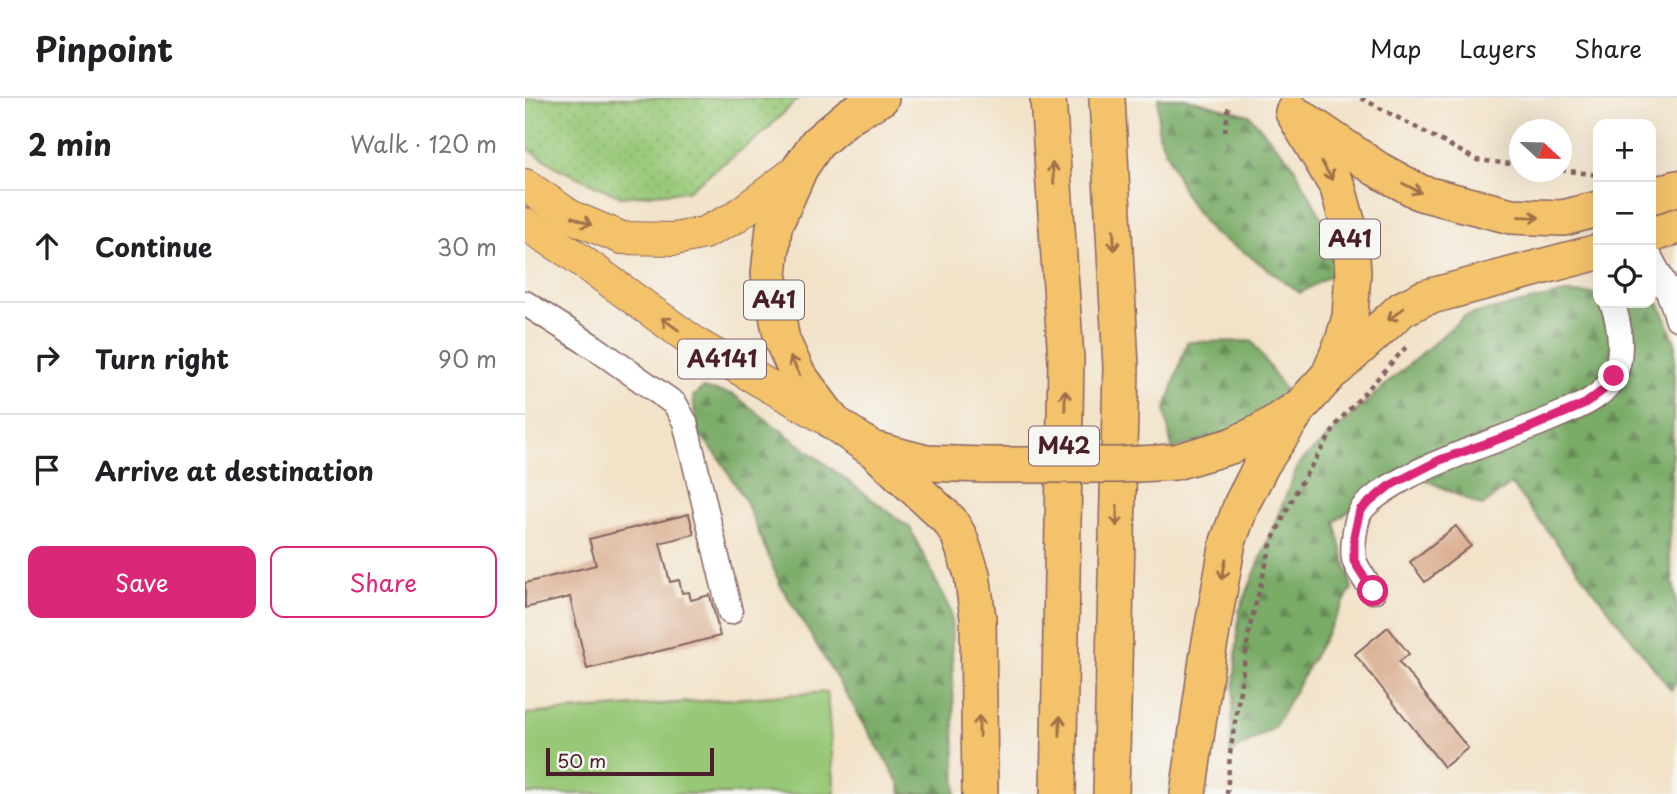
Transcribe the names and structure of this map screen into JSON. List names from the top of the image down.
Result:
{
  "streets": {
    "highway": ["A41", "M42"],
    "main road": ["A4141"]
  },
  "crossings": [
    ["A41", "A4141"]
  ],
  "scale_bar": "50 m",
  "north": "right",
  "page": {
    "header": "Pinpoint",
    "nav": ["Map", "Layers", "Share"],
    "heading": ["2 min", "Walk · 120 m"],
    "map_buttons": ["+", "−"],
    "list": [
      ["Continue", "30 m"],
      ["Turn right", "90 m"],
      "Arrive at destination"
    ],
    "buttons": ["Save", "Share"],
    "scale": "50 m"
  }
}
